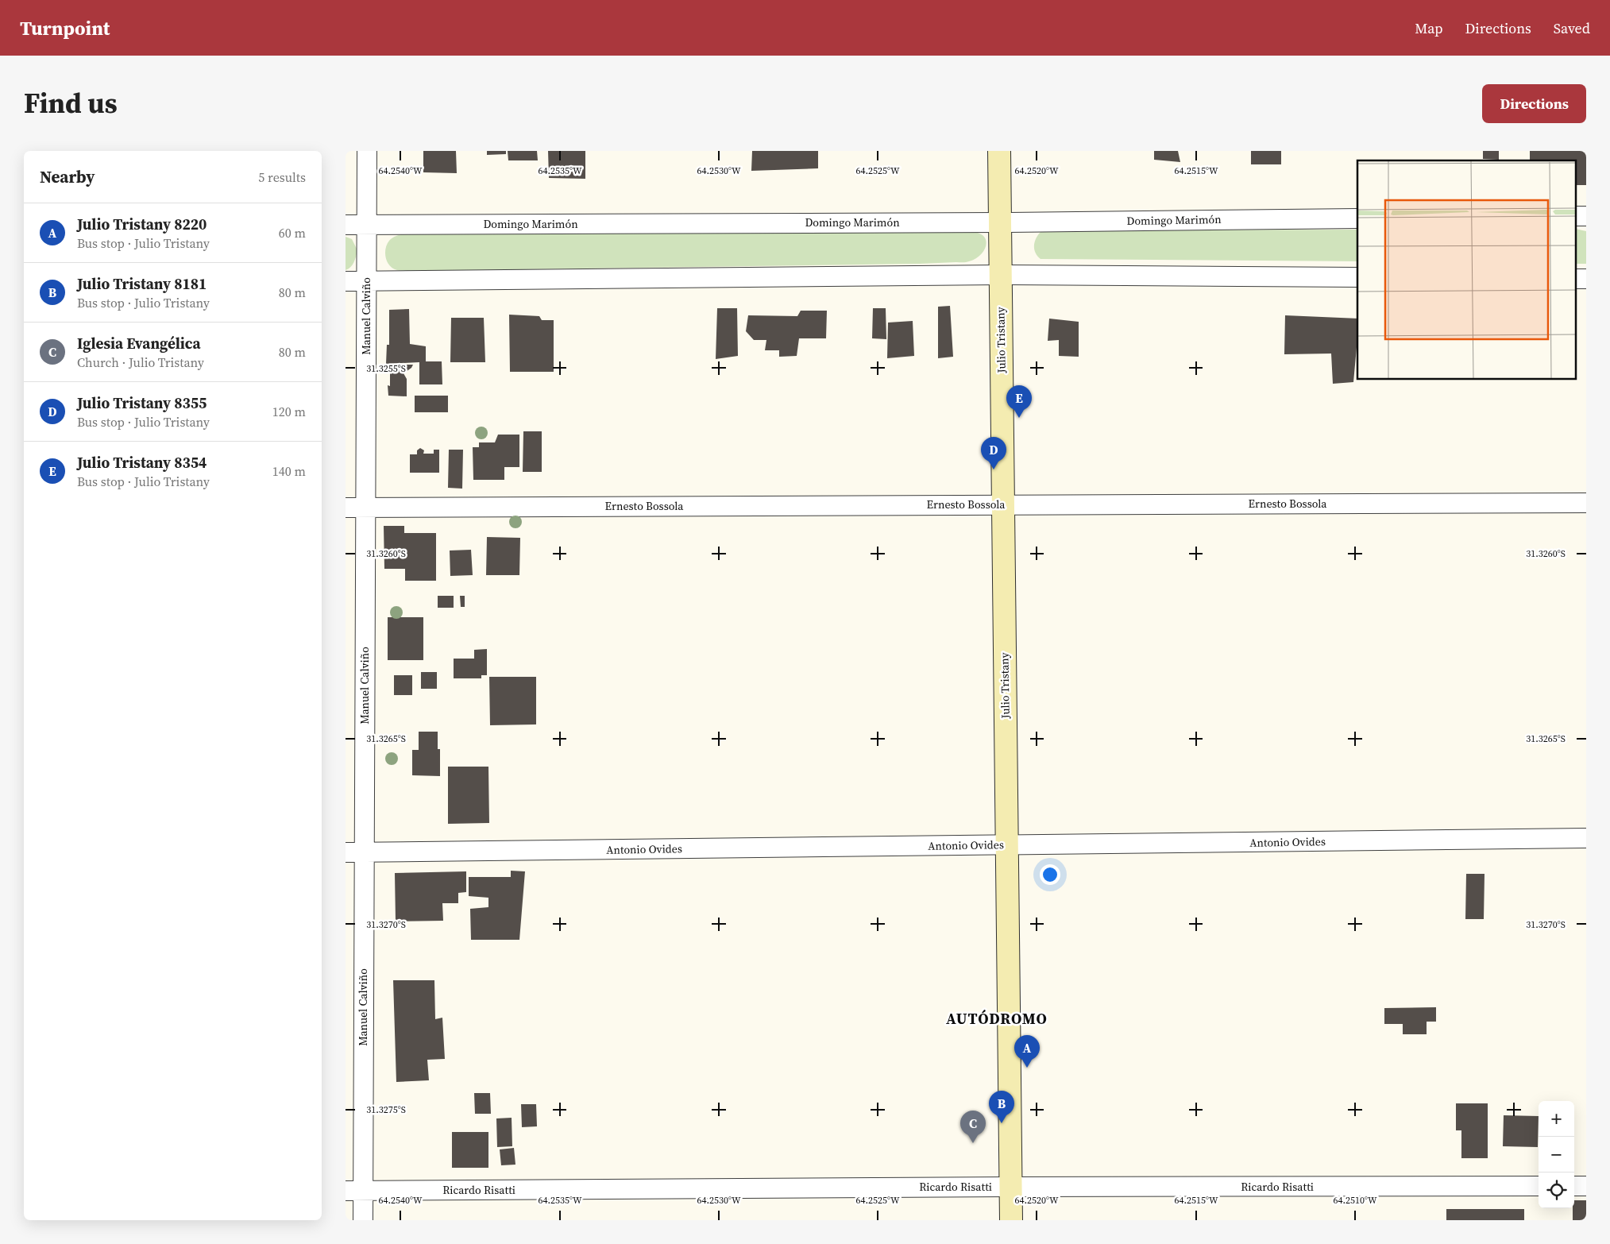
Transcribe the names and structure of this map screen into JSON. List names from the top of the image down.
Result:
{
  "streets": {
    "main road": ["Julio Tristany"],
    "street": [
      "Domingo Marimón",
      "Manuel Calviño",
      "Ernesto Bossola",
      "Antonio Ovides",
      "Ricardo Risatti"
    ]
  },
  "crossings": [
    ["Domingo Marimón", "Manuel Calviño"],
    ["Domingo Marimón", "Julio Tristany"],
    ["Manuel Calviño", "Ernesto Bossola"],
    ["Manuel Calviño", "Antonio Ovides"],
    ["Manuel Calviño", "Ricardo Risatti"],
    ["Julio Tristany", "Ernesto Bossola"],
    ["Julio Tristany", "Antonio Ovides"],
    ["Julio Tristany", "Ricardo Risatti"]
  ],
  "districts": ["AUTÓDROMO"],
  "page": {
    "header": "Turnpoint",
    "nav": ["Map", "Directions", "Saved"],
    "title": "Find us",
    "buttons": "Directions",
    "heading": ["Nearby", "5 results"],
    "list": [
      {
        "mark": "A",
        "name": "Julio Tristany 8220",
        "note": "Bus stop · Julio Tristany",
        "value": "60 m"
      },
      {
        "mark": "B",
        "name": "Julio Tristany 8181",
        "note": "Bus stop · Julio Tristany",
        "value": "80 m"
      },
      {
        "mark": "C",
        "name": "Iglesia Evangélica",
        "note": "Church · Julio Tristany",
        "value": "80 m"
      },
      {
        "mark": "D",
        "name": "Julio Tristany 8355",
        "note": "Bus stop · Julio Tristany",
        "value": "120 m"
      },
      {
        "mark": "E",
        "name": "Julio Tristany 8354",
        "note": "Bus stop · Julio Tristany",
        "value": "140 m"
      }
    ],
    "pins": [
      "E",
      "D",
      "A",
      "B",
      "C"
    ],
    "map_buttons": ["+", "−"]
  },
  "coordinates": [
    "64.2540°W",
    "64.2535°W",
    "64.2530°W",
    "64.2525°W",
    "64.2520°W",
    "64.2515°W",
    "31.3255°S",
    "31.3260°S",
    "31.3265°S",
    "31.3270°S",
    "31.3275°S",
    "64.2510°W"
  ]
}
